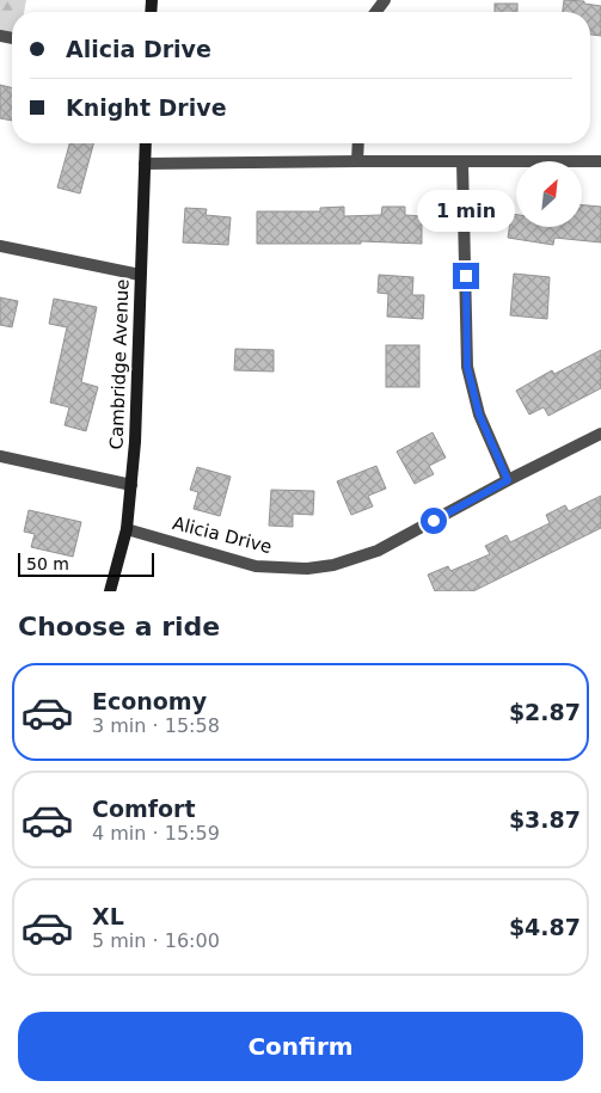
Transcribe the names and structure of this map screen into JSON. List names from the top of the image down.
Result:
{
  "streets": {
    "street": ["Cambridge Avenue", "Alicia Drive"]
  },
  "crossings": [
    ["Cambridge Avenue", "Alicia Drive"]
  ],
  "scale_bar": "50 m",
  "north": "top right",
  "page": {
    "banner": ["Alicia Drive", "Knight Drive"],
    "bubble": "1 min",
    "scale": "50 m",
    "heading": "Choose a ride",
    "list": [
      {
        "name": "Economy",
        "note": "3 min · 15:58",
        "value": "$2.87"
      },
      {
        "name": "Comfort",
        "note": "4 min · 15:59",
        "value": "$3.87"
      },
      {
        "name": "XL",
        "note": "5 min · 16:00",
        "value": "$4.87"
      }
    ],
    "buttons": "Confirm"
  }
}
